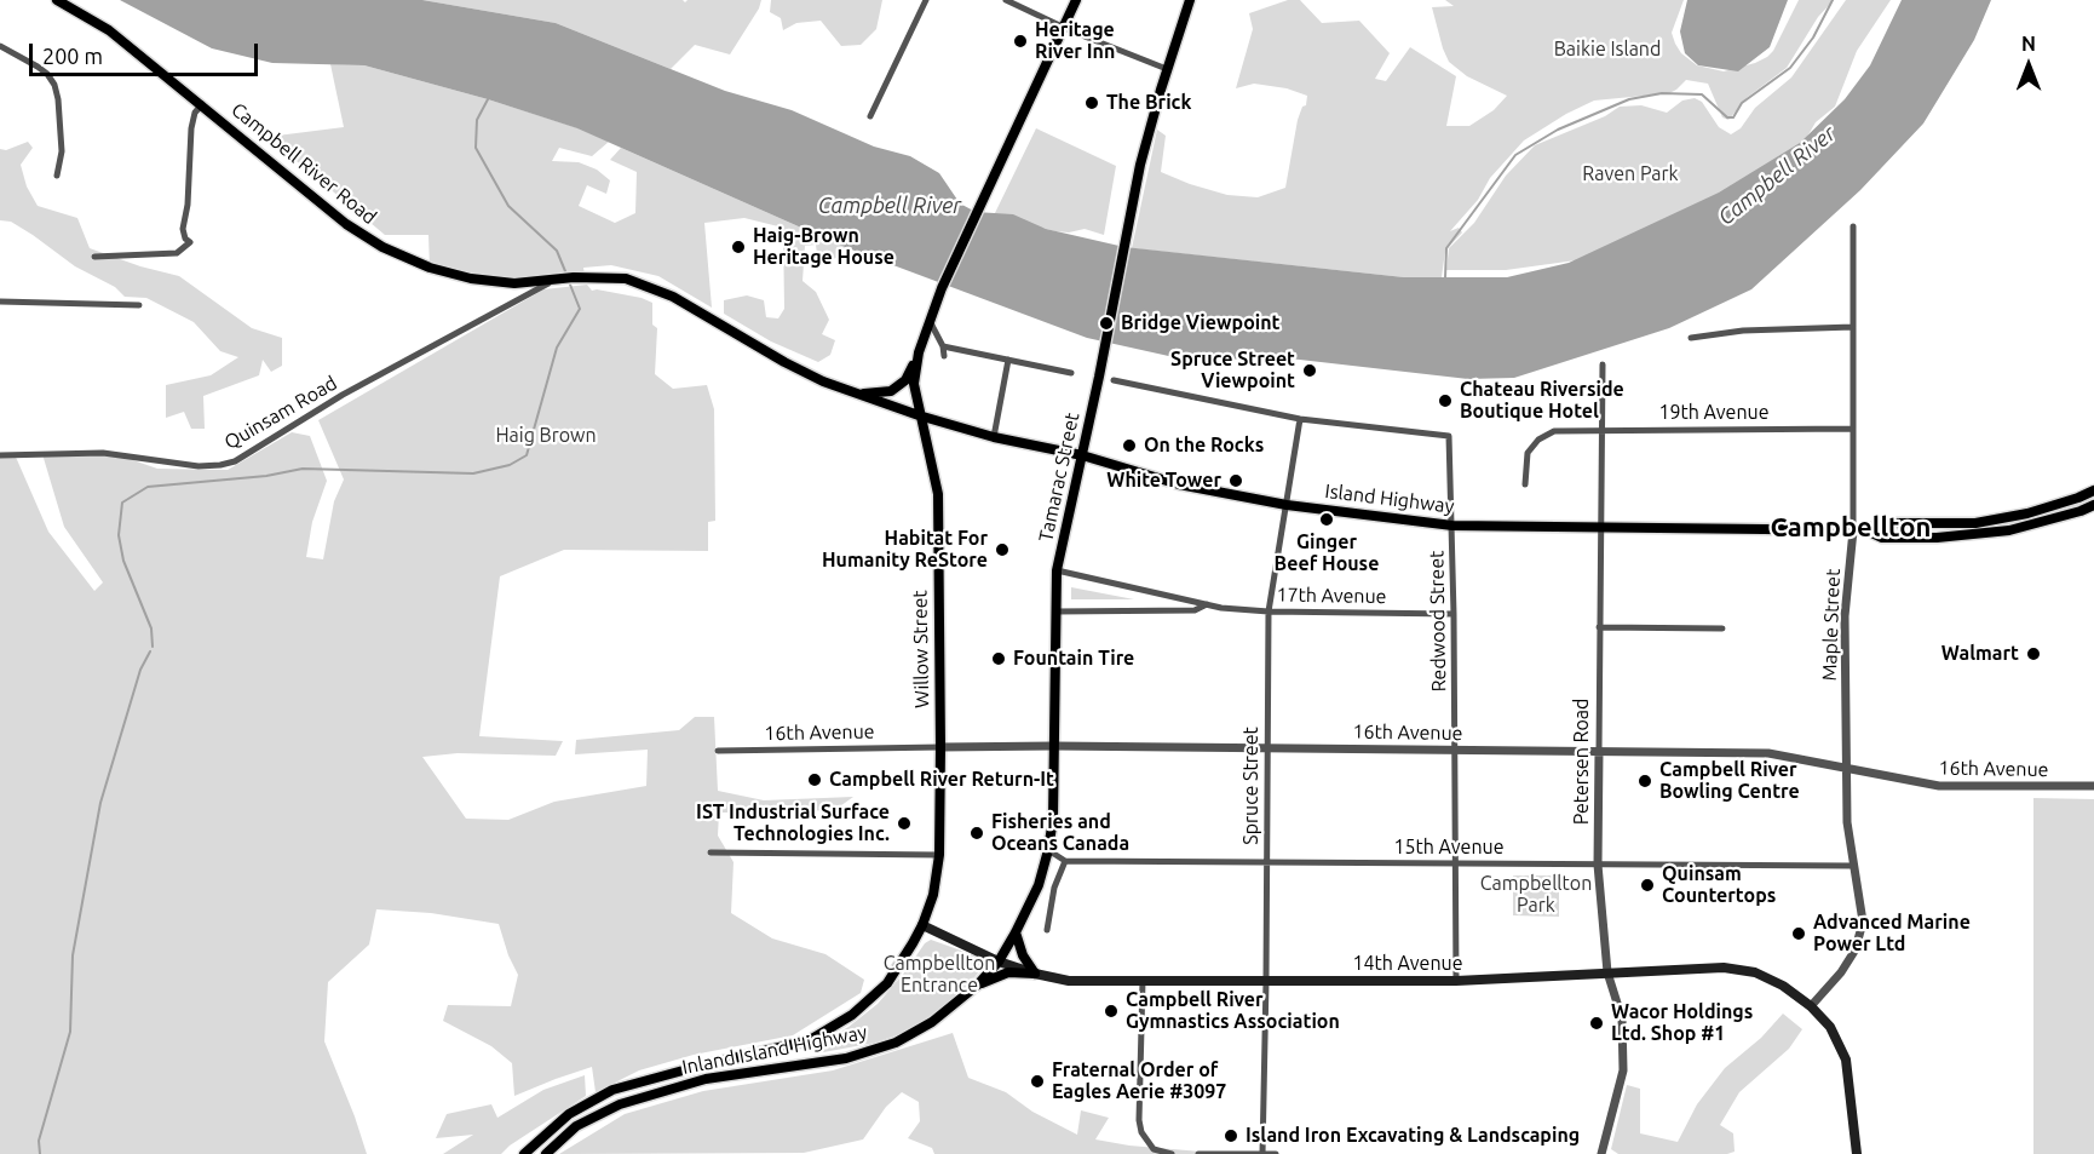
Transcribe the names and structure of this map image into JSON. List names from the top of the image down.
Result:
{
  "streets": {
    "main road": [
      "Campbell River Road",
      "Tamarac Street",
      "Island Highway",
      "Willow Street",
      "14th Avenue",
      "Inland Island Highway"
    ],
    "street": [
      "Quinsam Road",
      "19th Avenue",
      "17th Avenue",
      "Redwood Street",
      "Maple Street",
      "16th Avenue",
      "Petersen Road",
      "Spruce Street",
      "15th Avenue"
    ]
  },
  "crossings": [
    ["Campbell River Road", "Quinsam Road"],
    ["Campbell River Road", "Island Highway"],
    ["Campbell River Road", "Willow Street"],
    ["19th Avenue", "Maple Street"],
    ["19th Avenue", "Petersen Road"],
    ["Tamarac Street", "Island Highway"],
    ["Tamarac Street", "17th Avenue"],
    ["Tamarac Street", "16th Avenue"],
    ["Tamarac Street", "14th Avenue"],
    ["Tamarac Street", "Inland Island Highway"],
    ["Island Highway", "Redwood Street"],
    ["Island Highway", "Maple Street"],
    ["Island Highway", "Willow Street"],
    ["Island Highway", "Petersen Road"],
    ["Island Highway", "Spruce Street"],
    ["17th Avenue", "Redwood Street"],
    ["17th Avenue", "Spruce Street"],
    ["Redwood Street", "16th Avenue"],
    ["Redwood Street", "Spruce Street"],
    ["Redwood Street", "15th Avenue"],
    ["Redwood Street", "14th Avenue"],
    ["Maple Street", "16th Avenue"],
    ["Maple Street", "15th Avenue"],
    ["Maple Street", "14th Avenue"],
    ["Willow Street", "16th Avenue"],
    ["Willow Street", "Inland Island Highway"],
    ["16th Avenue", "Petersen Road"],
    ["16th Avenue", "Spruce Street"],
    ["Petersen Road", "15th Avenue"],
    ["Petersen Road", "14th Avenue"],
    ["Spruce Street", "15th Avenue"],
    ["Spruce Street", "14th Avenue"],
    ["14th Avenue", "Inland Island Highway"]
  ],
  "districts": ["Campbellton"],
  "water": ["Campbell River"],
  "parks": [
    "Baikie Island",
    "Raven Park",
    "Haig Brown",
    "Campbellton Park",
    "Campbellton Entrance"
  ],
  "places": [
    "Heritage River Inn",
    "The Brick",
    "Haig-Brown Heritage House",
    "Bridge Viewpoint",
    "Spruce Street Viewpoint",
    "Chateau Riverside Boutique Hotel",
    "On the Rocks",
    "White Tower",
    "Ginger Beef House",
    "Habitat For Humanity ReStore",
    "Walmart",
    "Fountain Tire",
    "Campbell River Return-It",
    "Campbell River Bowling Centre",
    "IST Industrial Surface Technologies Inc.",
    "Fisheries and Oceans Canada",
    "Quinsam Countertops",
    "Advanced Marine Power Ltd",
    "Campbell River Gymnastics Association",
    "Wacor Holdings Ltd. Shop #1",
    "Fraternal Order of Eagles Aerie #3097",
    "Island Iron Excavating & Landscaping"
  ],
  "scale_bar": "200 m",
  "north": "top"
}
